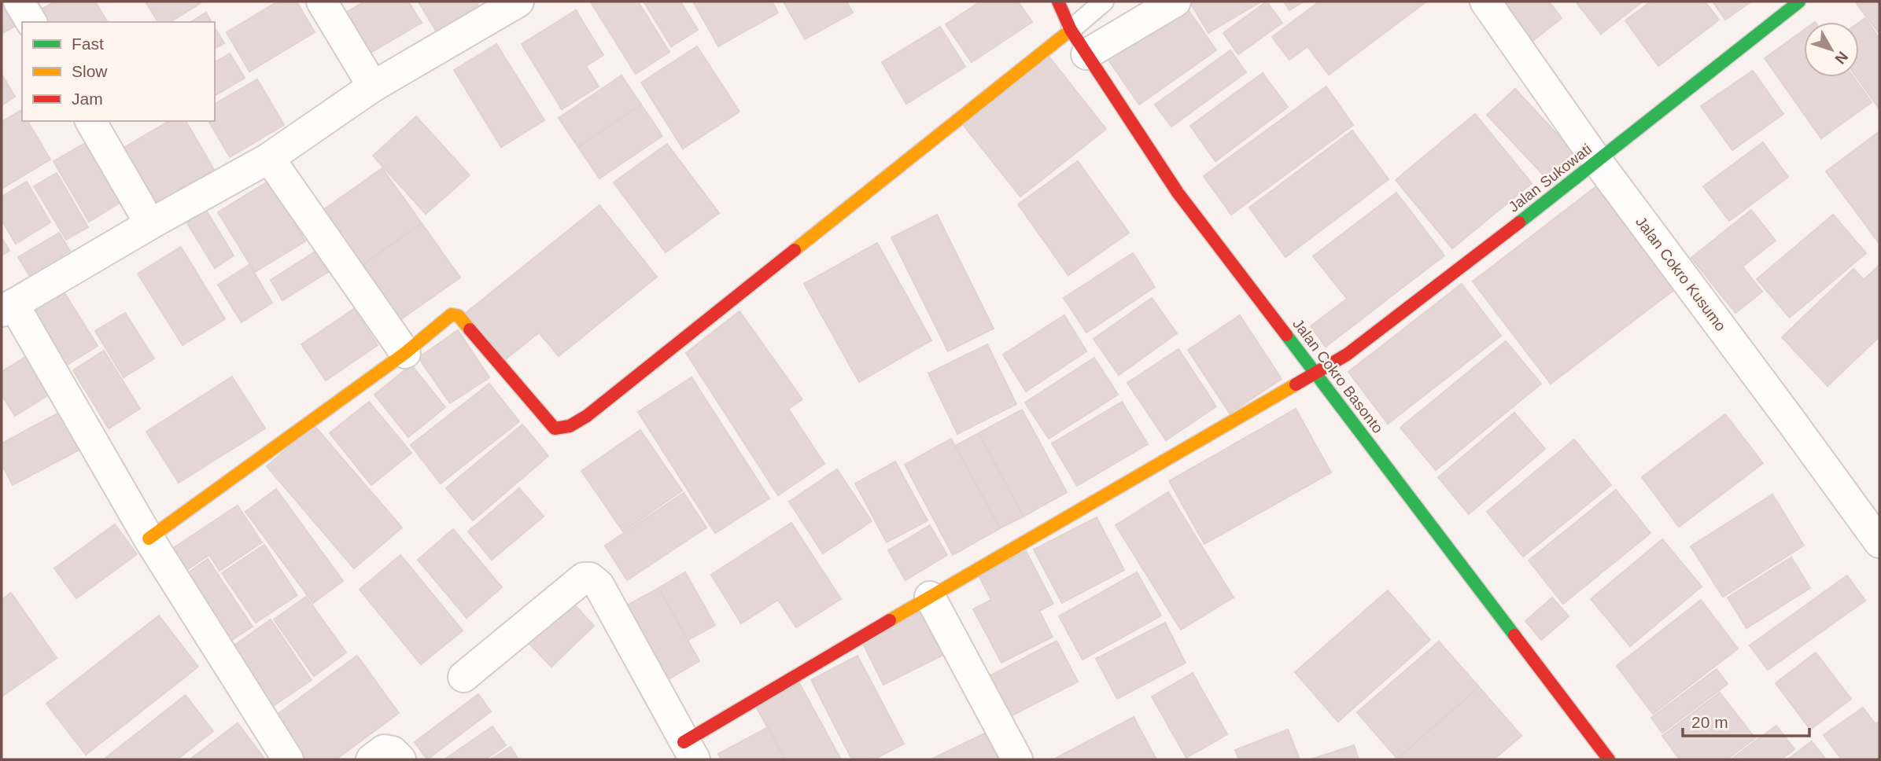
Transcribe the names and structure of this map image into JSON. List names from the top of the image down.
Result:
{
  "streets": {
    "street": ["Jalan Sukowati", "Jalan Cokro Kusumo", "Jalan Cokro Basonto"]
  },
  "crossings": [
    ["Jalan Sukowati", "Jalan Cokro Kusumo"],
    ["Jalan Sukowati", "Jalan Cokro Basonto"]
  ],
  "legend": ["Fast", "Slow", "Jam"],
  "scale_bar": "20 m",
  "north": "bottom right"
}
